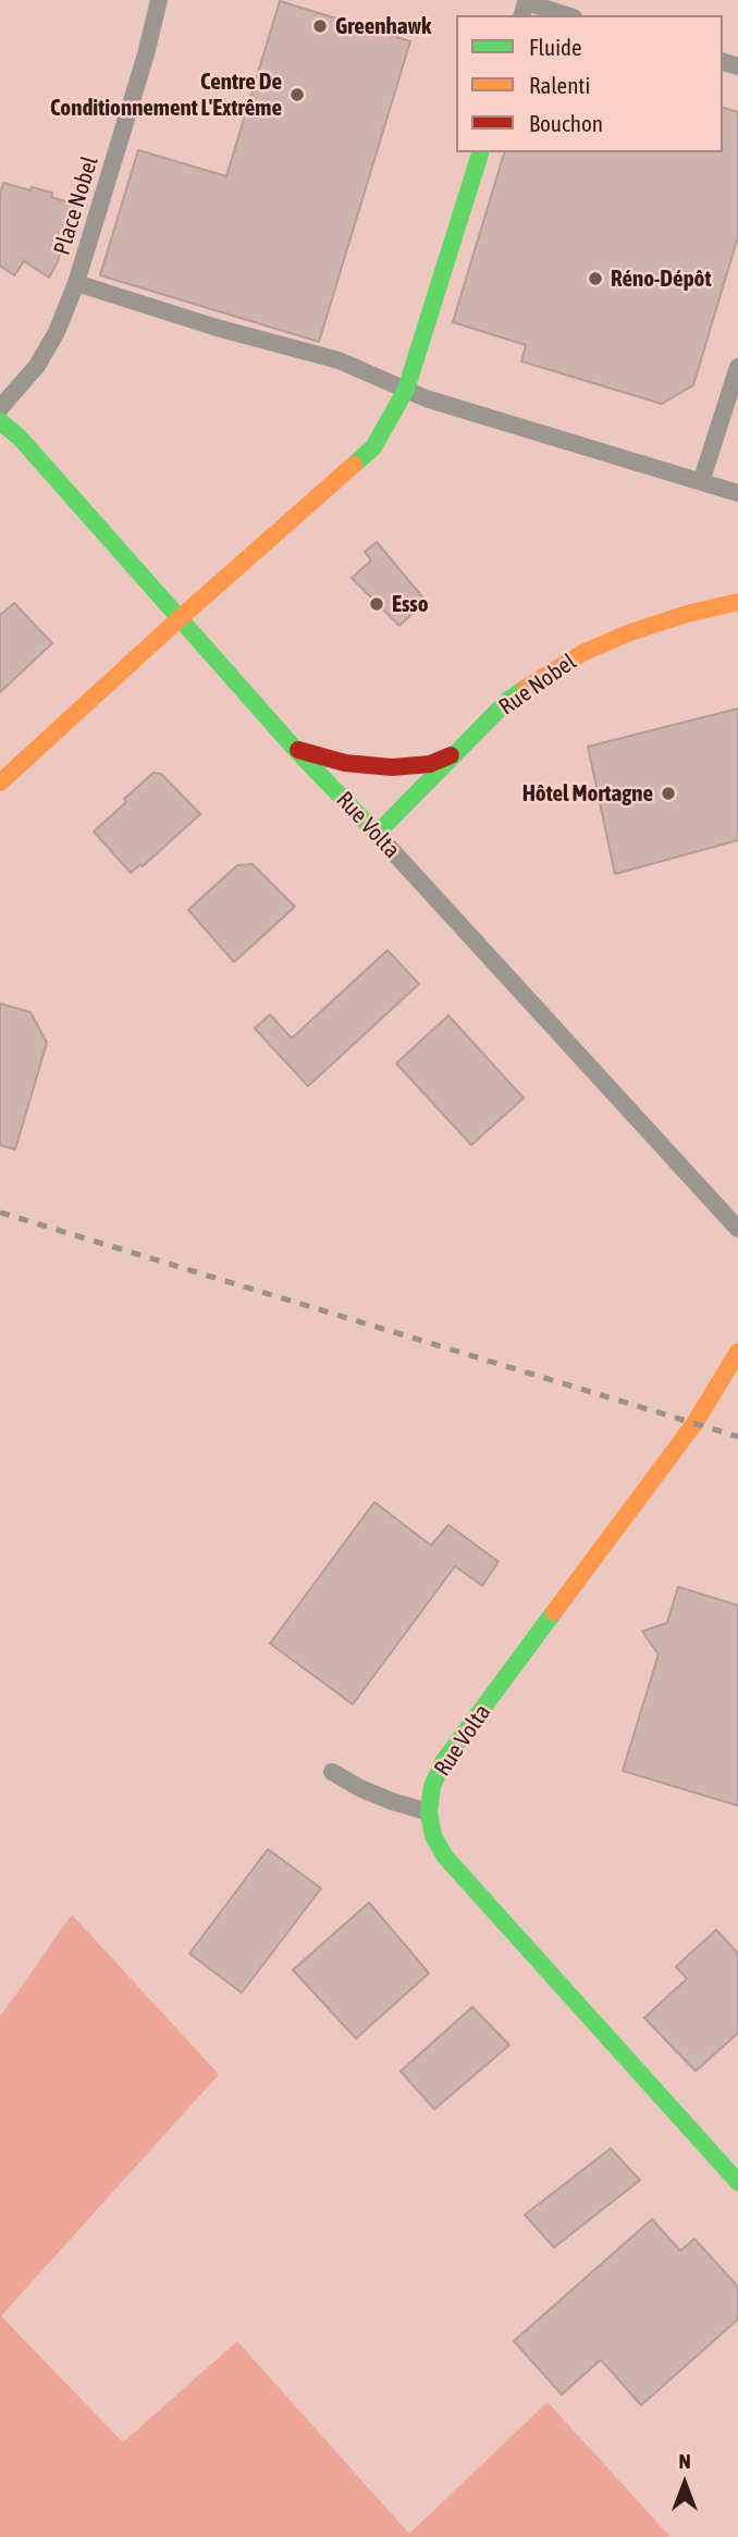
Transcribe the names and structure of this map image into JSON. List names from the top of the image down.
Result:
{
  "streets": {
    "street": ["Place Nobel", "Rue Nobel", "Rue Volta"]
  },
  "crossings": [
    ["Rue Nobel", "Rue Volta"]
  ],
  "places": [
    "Greenhawk",
    "Centre De Conditionnement L'Extrême",
    "Réno-Dépôt",
    "Esso",
    "Hôtel Mortagne"
  ],
  "legend": ["Fluide", "Ralenti", "Bouchon"],
  "north": "top"
}
